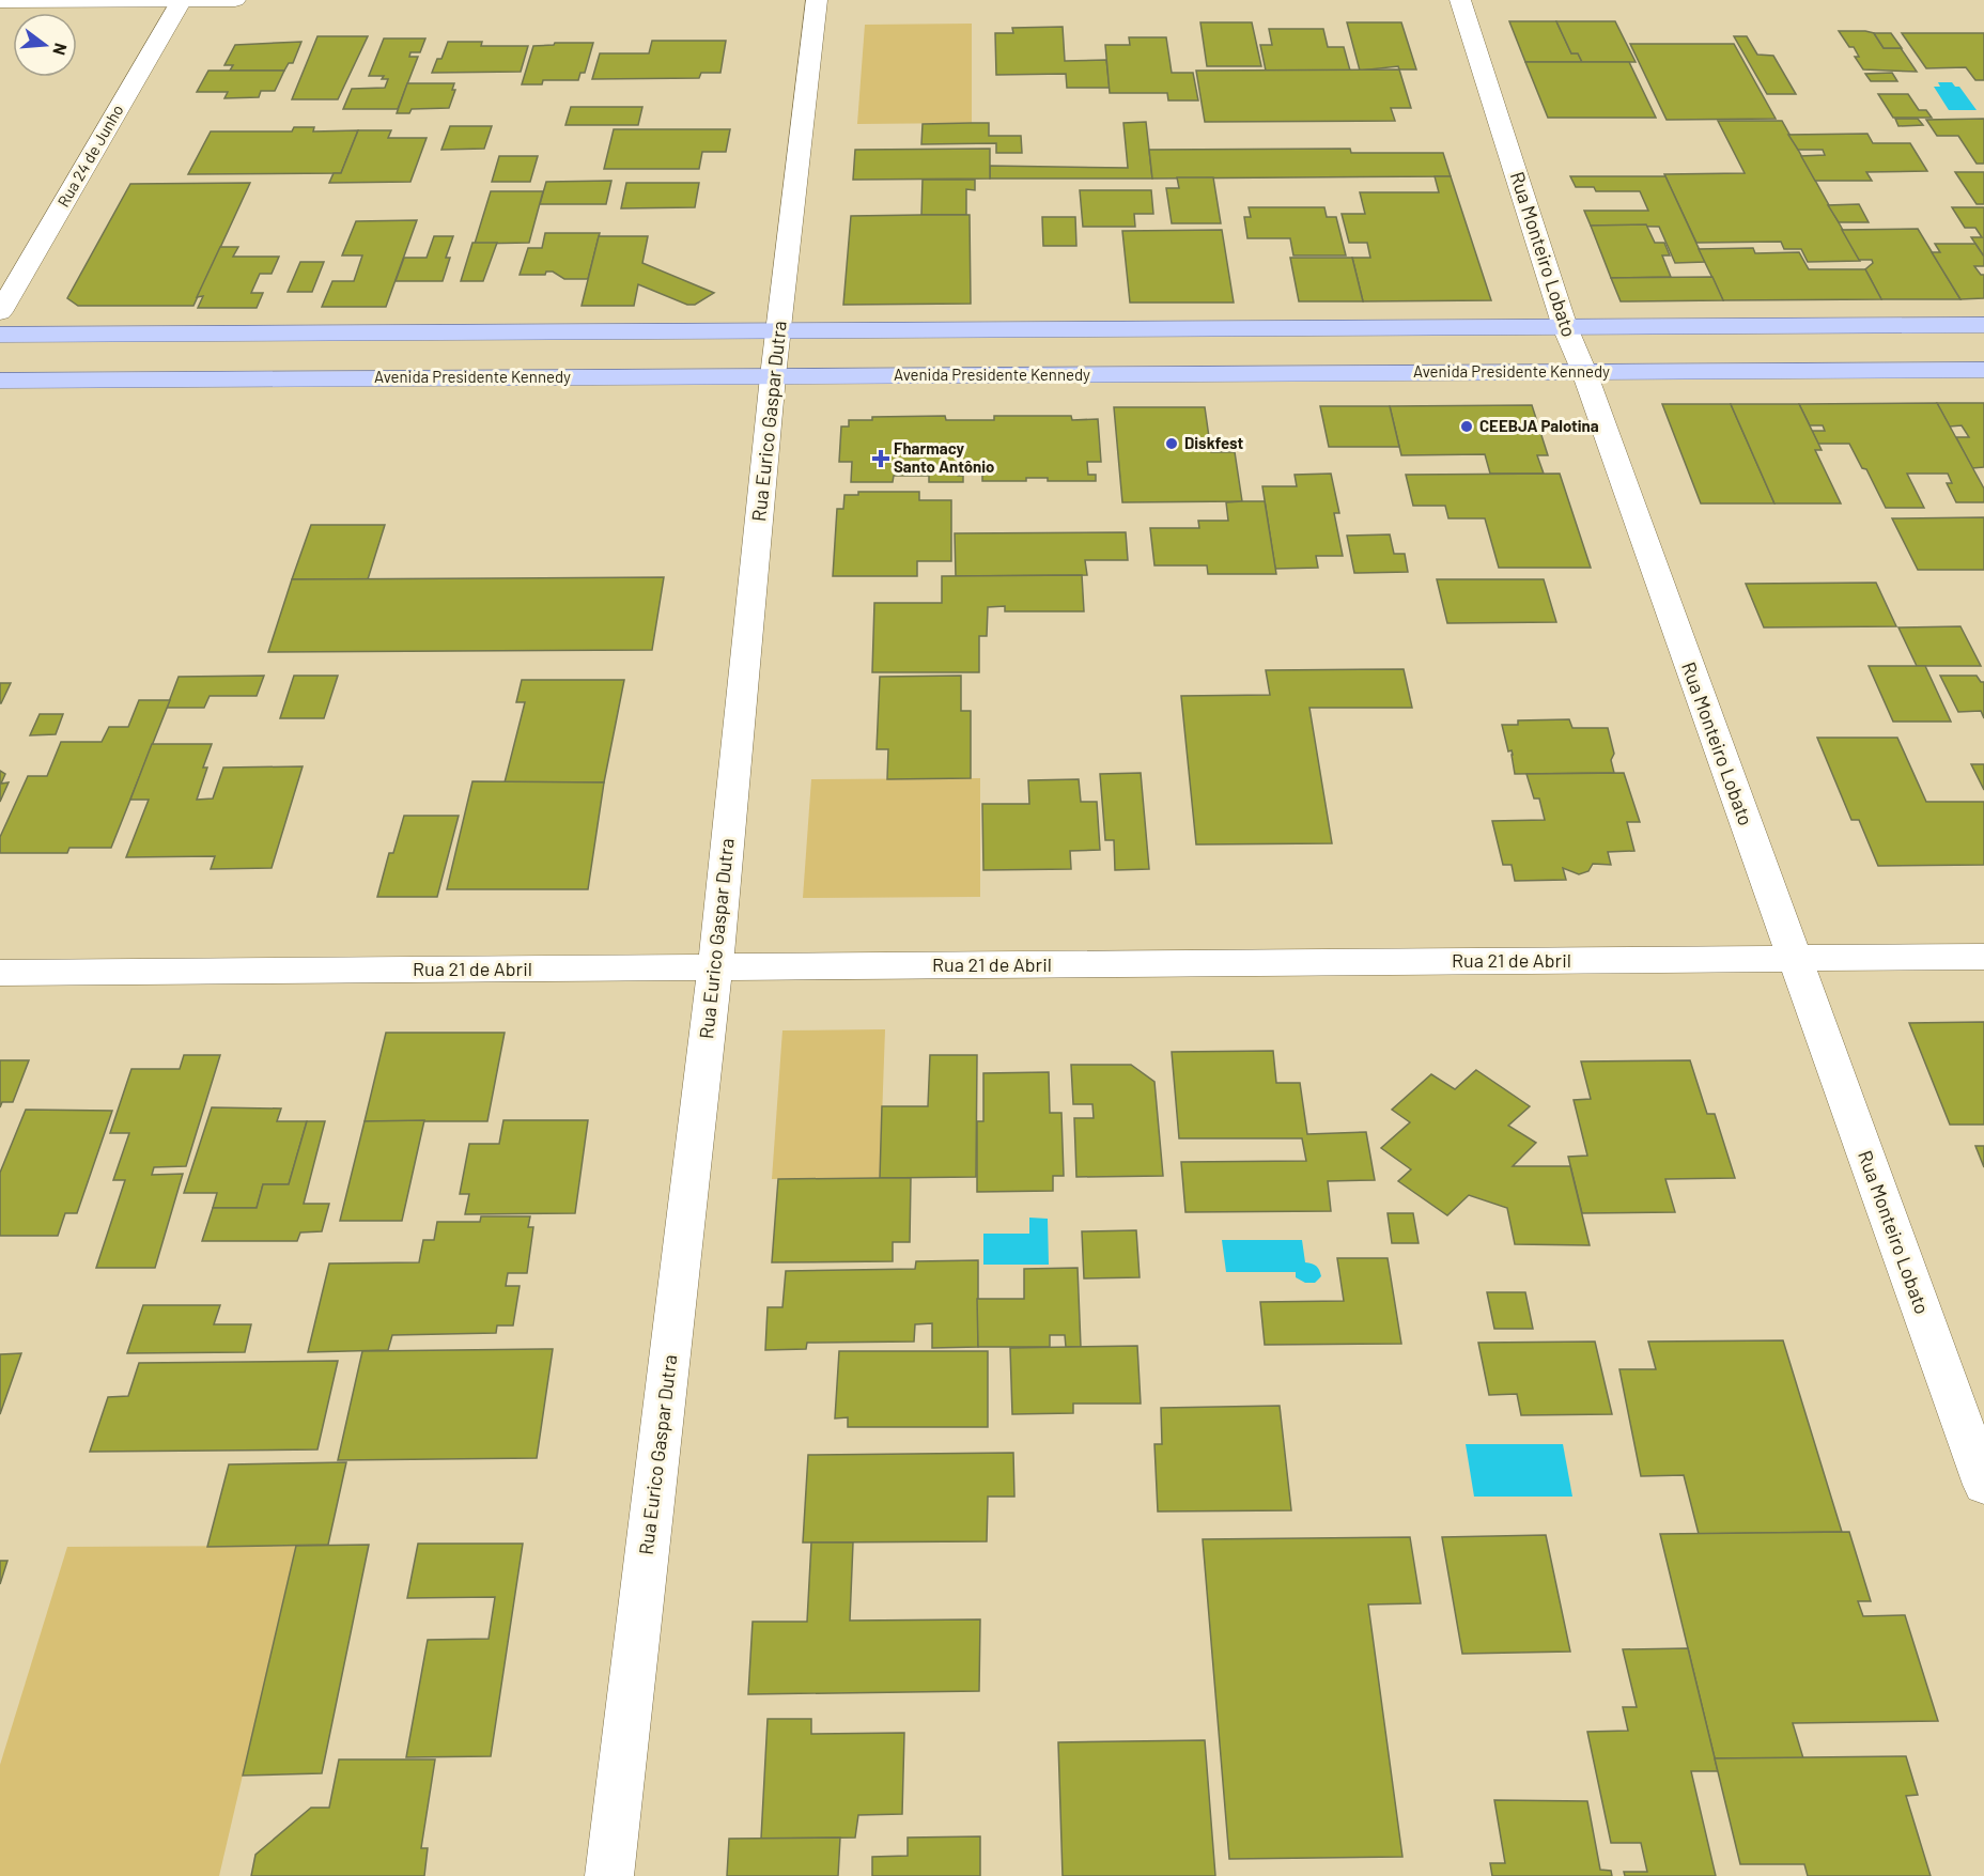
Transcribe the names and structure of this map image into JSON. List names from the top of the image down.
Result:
{
  "streets": {
    "main road": ["Avenida Presidente Kennedy"],
    "street": [
      "Rua 24 de Junho",
      "Rua Monteiro Lobato",
      "Rua Eurico Gaspar Dutra",
      "Rua 21 de Abril"
    ]
  },
  "crossings": [
    ["Rua Monteiro Lobato", "Avenida Presidente Kennedy"],
    ["Rua Monteiro Lobato", "Rua 21 de Abril"],
    ["Avenida Presidente Kennedy", "Rua Eurico Gaspar Dutra"],
    ["Rua Eurico Gaspar Dutra", "Rua 21 de Abril"]
  ],
  "places": {
    "other": ["CEEBJA Palotina", "Diskfest"],
    "health": ["Fharmacy Santo Antônio"]
  },
  "north": "right"
}
